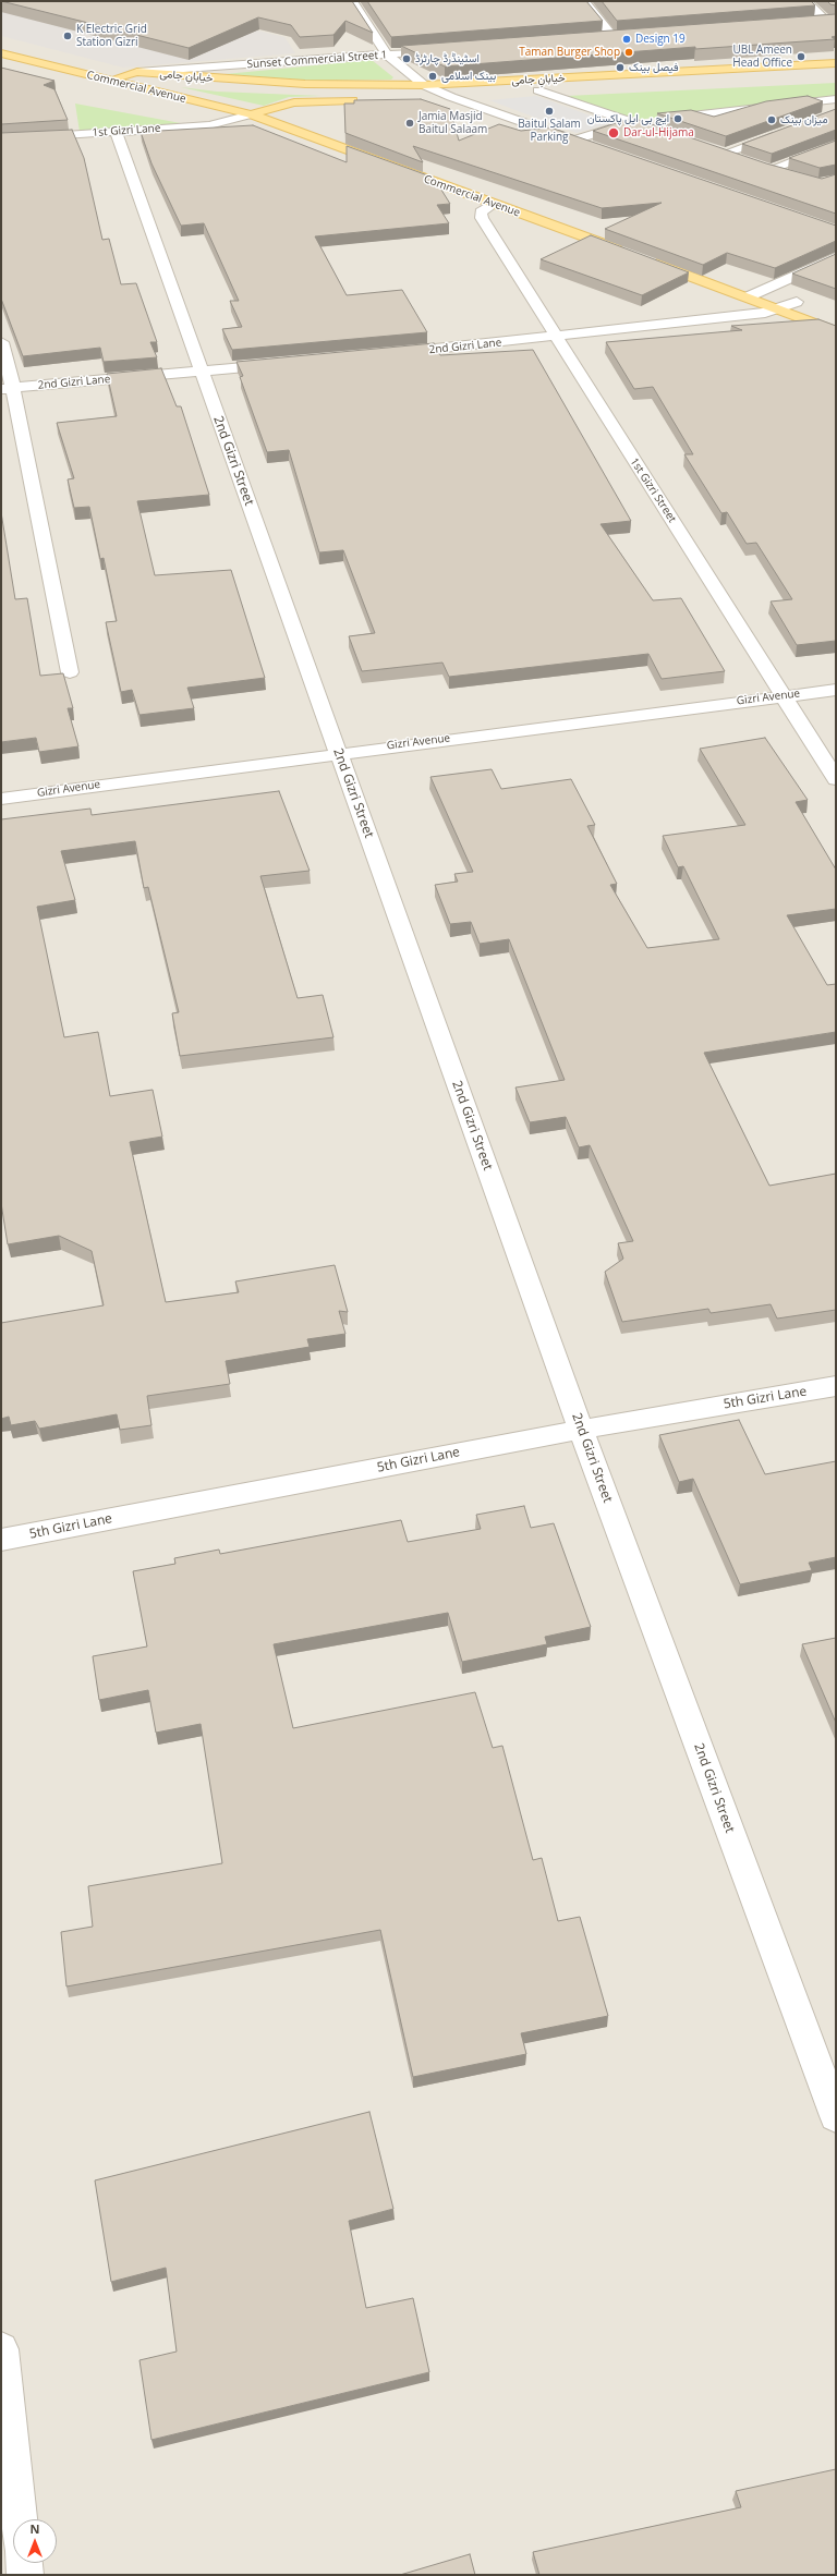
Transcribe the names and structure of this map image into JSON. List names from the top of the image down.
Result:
{
  "streets": {
    "main road": ["خیابانِ جامی", "Commercial Avenue"],
    "street": [
      "Sunset Commercial Street 1",
      "1st Gizri Lane",
      "2nd Gizri Lane",
      "2nd Gizri Street",
      "1st Gizri Street",
      "Gizri Avenue",
      "5th Gizri Lane"
    ]
  },
  "crossings": [
    ["Sunset Commercial Street 1", "خیابانِ جامی"],
    ["Sunset Commercial Street 1", "Commercial Avenue"],
    ["خیابانِ جامی", "Commercial Avenue"],
    ["Commercial Avenue", "1st Gizri Lane"],
    ["Commercial Avenue", "1st Gizri Street"],
    ["1st Gizri Lane", "2nd Gizri Street"],
    ["2nd Gizri Lane", "2nd Gizri Street"],
    ["2nd Gizri Lane", "1st Gizri Street"],
    ["2nd Gizri Street", "Gizri Avenue"],
    ["2nd Gizri Street", "5th Gizri Lane"],
    ["1st Gizri Street", "Gizri Avenue"]
  ],
  "places": [
    "K Electric Grid Station Gizri",
    "Design 19",
    "Taman Burger Shop",
    "UBL Ameen Head Office",
    "اسٹینڈرڈ چارٹرڈ",
    "فیصل بینک",
    "بینک اسلامی",
    "Baitul Salam Parking",
    "ایچ بی ایل پاکستان",
    "میزان بینک",
    "Jamia Masjid Baitul Salaam",
    "Dar-ul-Hijama"
  ],
  "north": "top"
}
